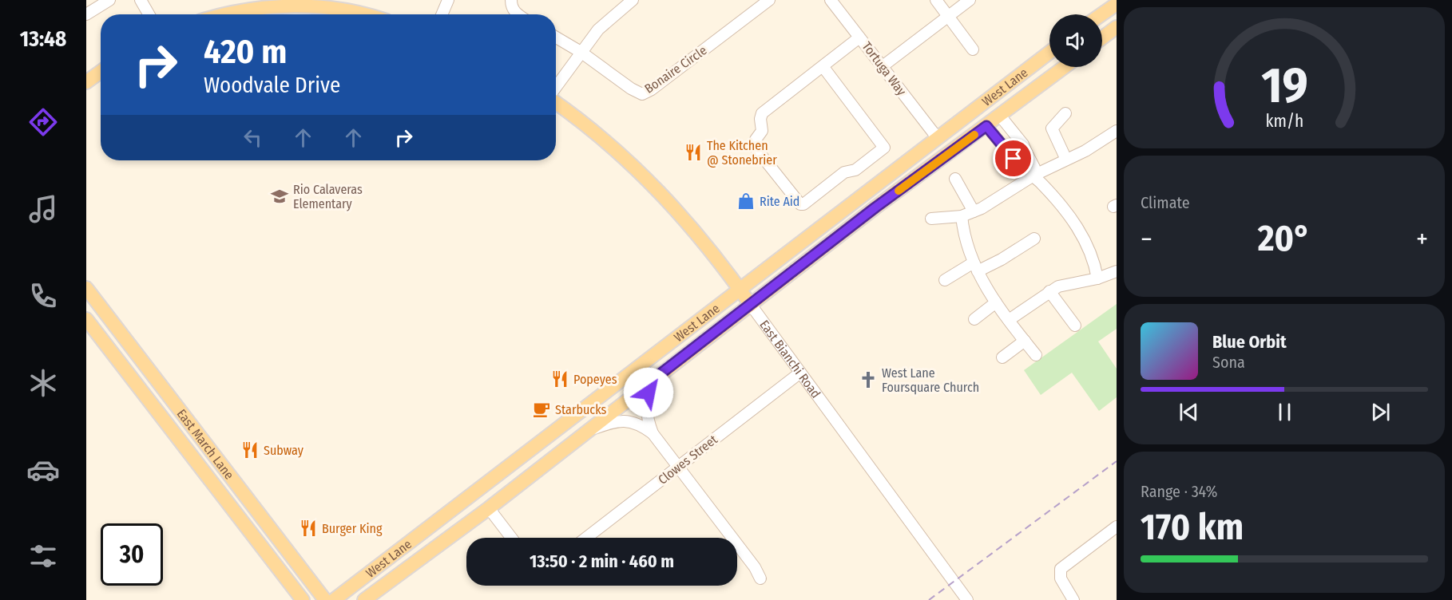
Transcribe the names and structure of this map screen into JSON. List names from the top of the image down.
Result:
{
  "streets": {
    "main road": ["West Lane", "East Bianchi Road", "East March Lane"],
    "street": ["Tortuga Way", "Bonaire Circle", "Clowes Street"]
  },
  "crossings": [
    ["Tortuga Way", "West Lane"],
    ["West Lane", "East Bianchi Road"],
    ["East Bianchi Road", "Clowes Street"]
  ],
  "places": {
    "restaurant": [
      "The Kitchen @ Stonebrier",
      "Popeyes",
      "Subway",
      "Burger King"
    ],
    "school or university": ["Rio Calaveras Elementary"],
    "shop": ["Rite Aid"],
    "church": ["West Lane Foursquare Church"],
    "cafe": ["Starbucks"]
  },
  "page": {
    "tabs": "13:48",
    "turn": ["420 m", "Woodvale Drive"],
    "tile": [
      "Climate",
      ["Range · 34%", "170 km"]
    ],
    "heat": ["−", "20°", "+"],
    "song": ["Blue Orbit", "Sona"],
    "limit": "30",
    "trip": "13:50 · 2 min · 460 m",
    "gauge": ["19", "km/h"]
  }
}
